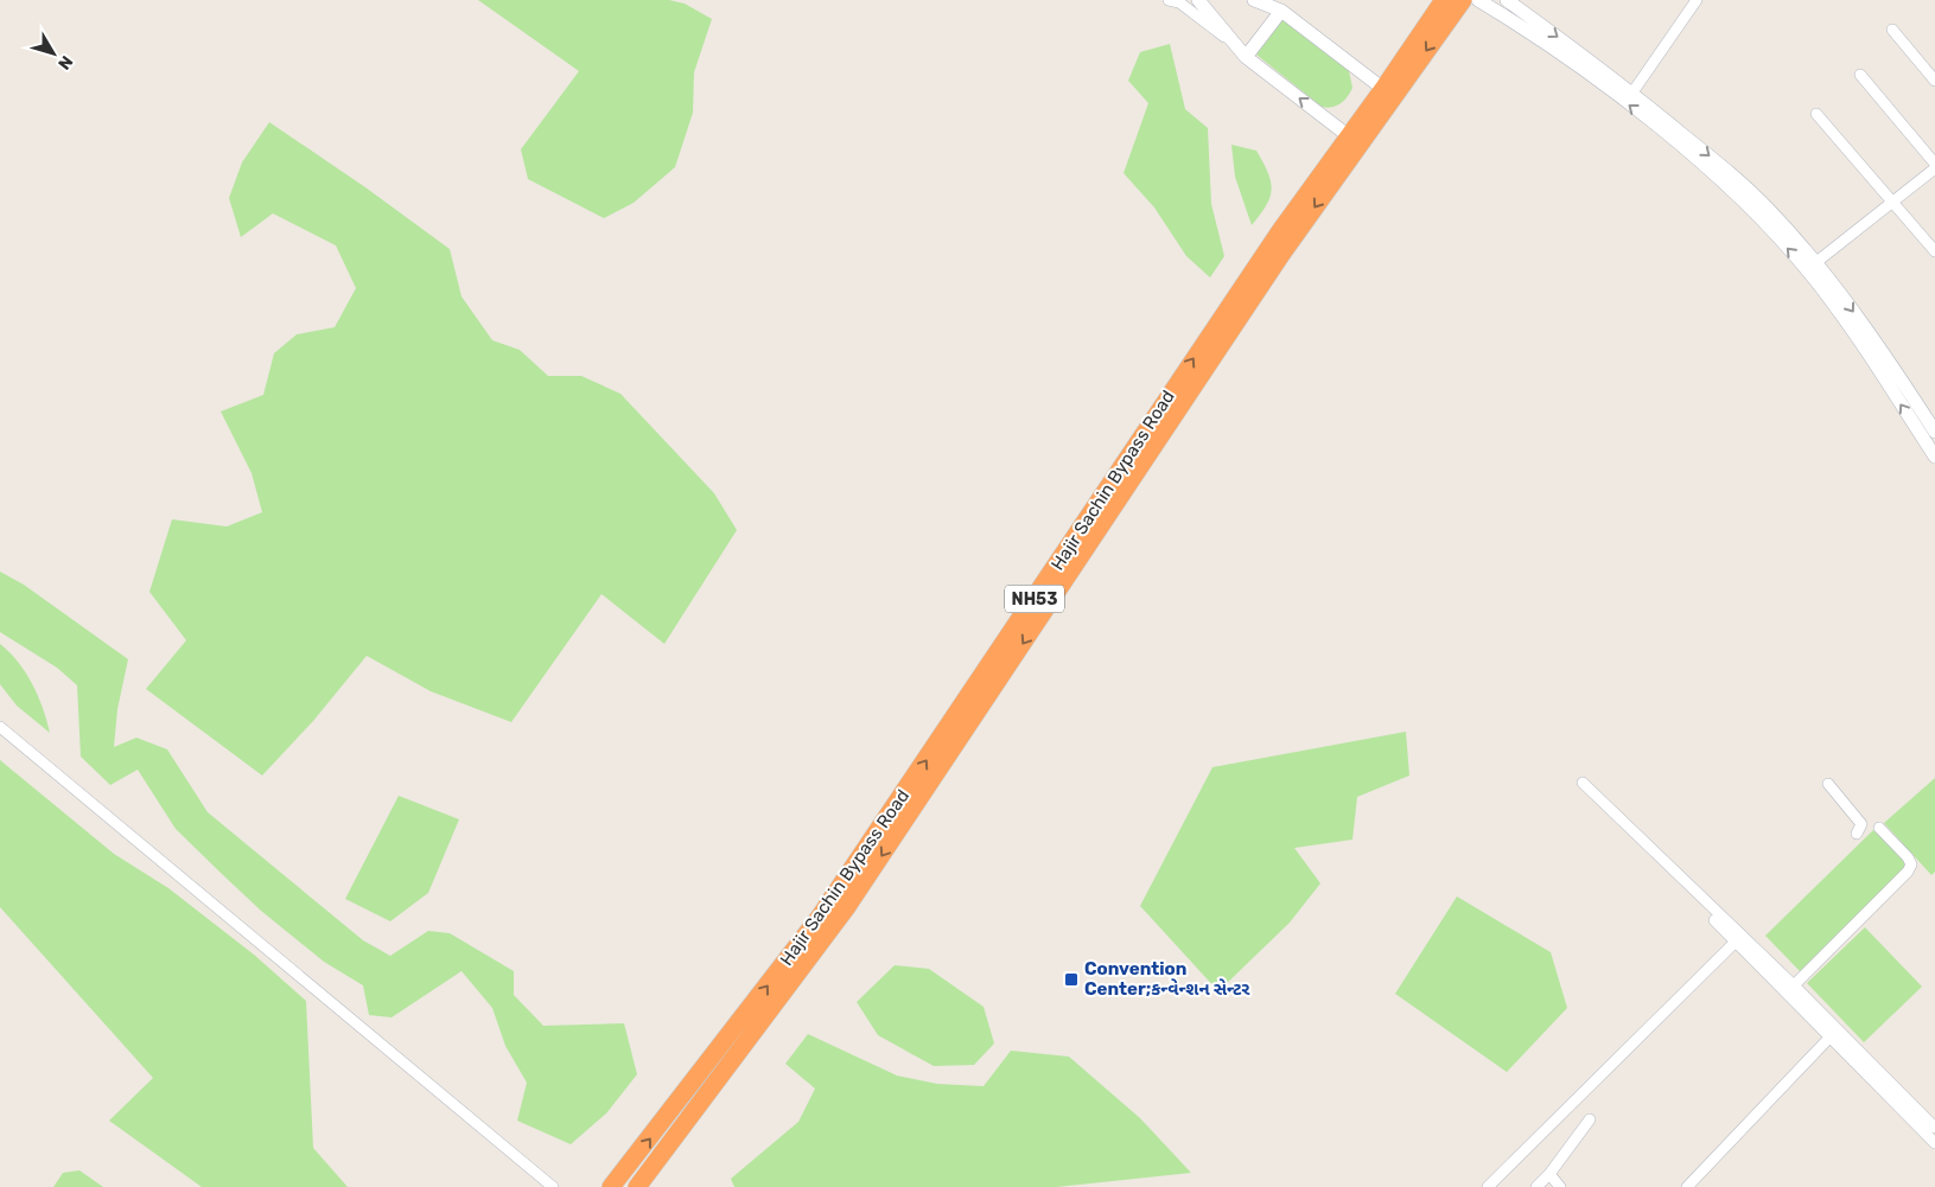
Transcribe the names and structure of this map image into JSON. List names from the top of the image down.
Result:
{
  "streets": {
    "highway": ["Hajir Sachin Bypass Road", "NH53"]
  },
  "places": {
    "transit": ["Convention Center;કન્વેન્શન સેન્ટર"]
  },
  "north": "bottom right"
}
